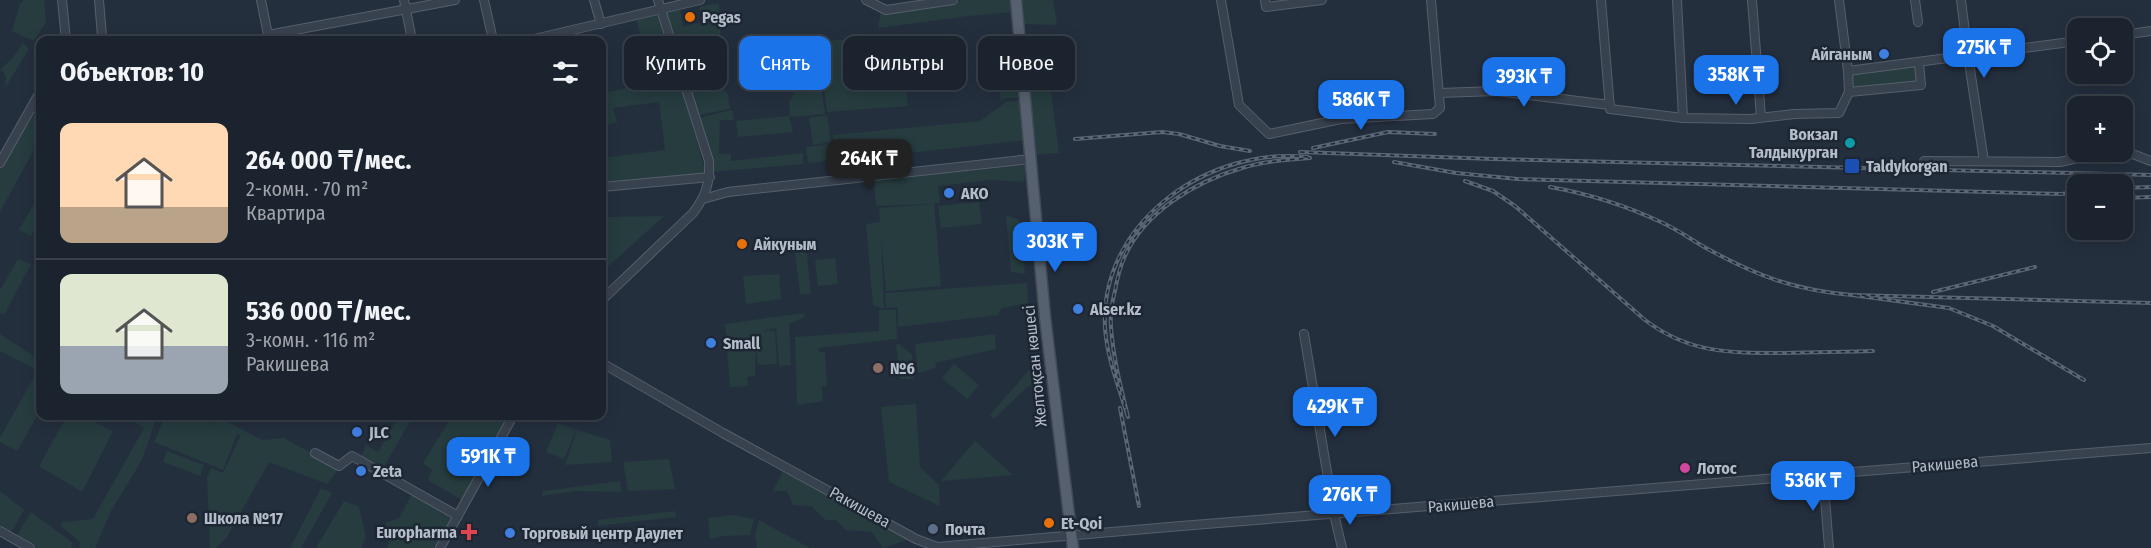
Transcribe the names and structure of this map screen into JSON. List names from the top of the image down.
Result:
{
  "streets": {
    "main road": ["Желтоқсан көшесі"],
    "street": ["Ракишева"]
  },
  "crossings": [
    ["Желтоқсан көшесі", "Ракишева"]
  ],
  "places": {
    "other": [
      "Pegas",
      "Айганым",
      "Вокзал Талдыкурган",
      "АКО",
      "Айкуным",
      "Alser.kz",
      "Small",
      "№6",
      "JLC",
      "Лотос",
      "Zeta",
      "Школа №17",
      "Et-Qoi",
      "Почта",
      "Торговый центр Даулет"
    ],
    "transit": ["Taldykorgan"],
    "health": ["Europharma"]
  },
  "page": {
    "map_buttons": ["+", "−"],
    "price": [
      "275K ₸",
      "358K ₸",
      "393K ₸",
      "586K ₸",
      "264K ₸",
      "303K ₸",
      "429K ₸",
      "591K ₸",
      "536K ₸",
      "276K ₸"
    ],
    "chip": [
      "Купить",
      "Снять",
      "Фильтры",
      "Новое"
    ],
    "heading": "Объектов: 10",
    "list": [
      {
        "name": "264 000 ₸/мес.",
        "note": "2-комн. · 70 m² · Квартира"
      },
      {
        "name": "536 000 ₸/мес.",
        "note": "3-комн. · 116 m² · Ракишева"
      }
    ]
  }
}
